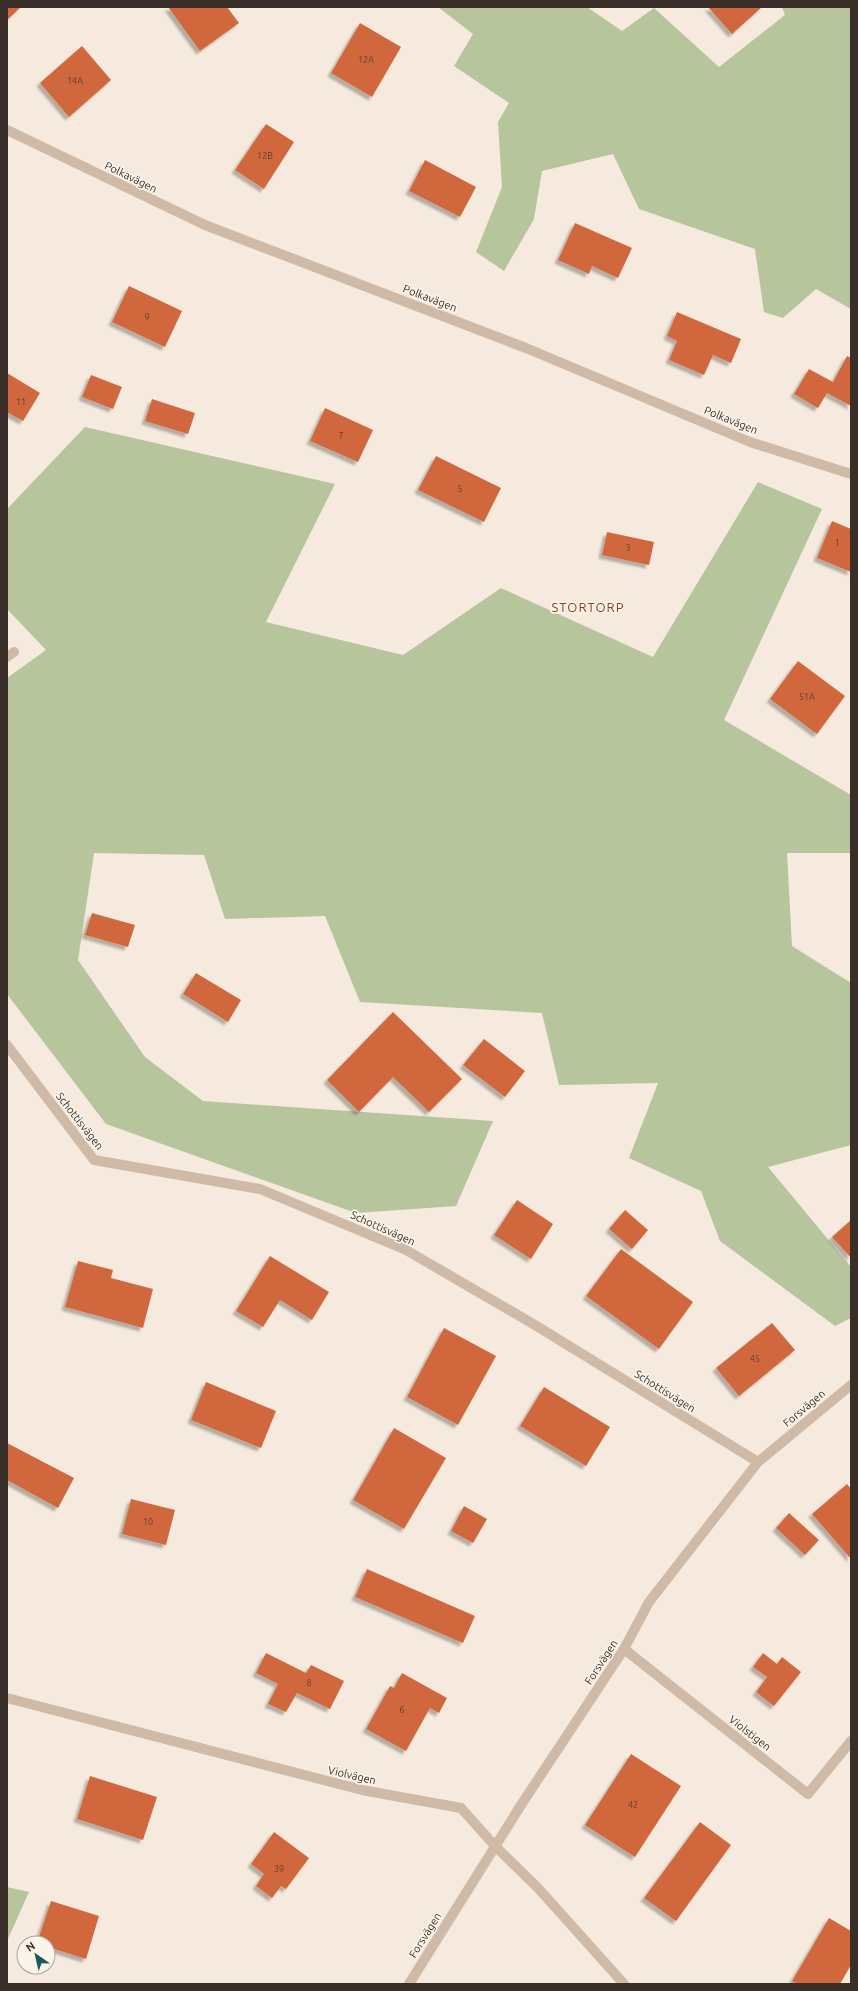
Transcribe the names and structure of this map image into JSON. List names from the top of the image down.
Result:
{
  "streets": {
    "street": [
      "Polkavägen",
      "Schottisvägen",
      "Forsvägen",
      "Violstigen",
      "Violvägen"
    ]
  },
  "crossings": [
    ["Schottisvägen", "Forsvägen"],
    ["Forsvägen", "Violstigen"],
    ["Forsvägen", "Violvägen"]
  ],
  "districts": ["STORTORP"],
  "house_numbers": [
    "12A",
    "14A",
    "12B",
    "9",
    "11",
    "7",
    "5",
    "1",
    "3",
    "51A",
    "45",
    "10",
    "8",
    "6",
    "42",
    "39"
  ],
  "north": "top left"
}
